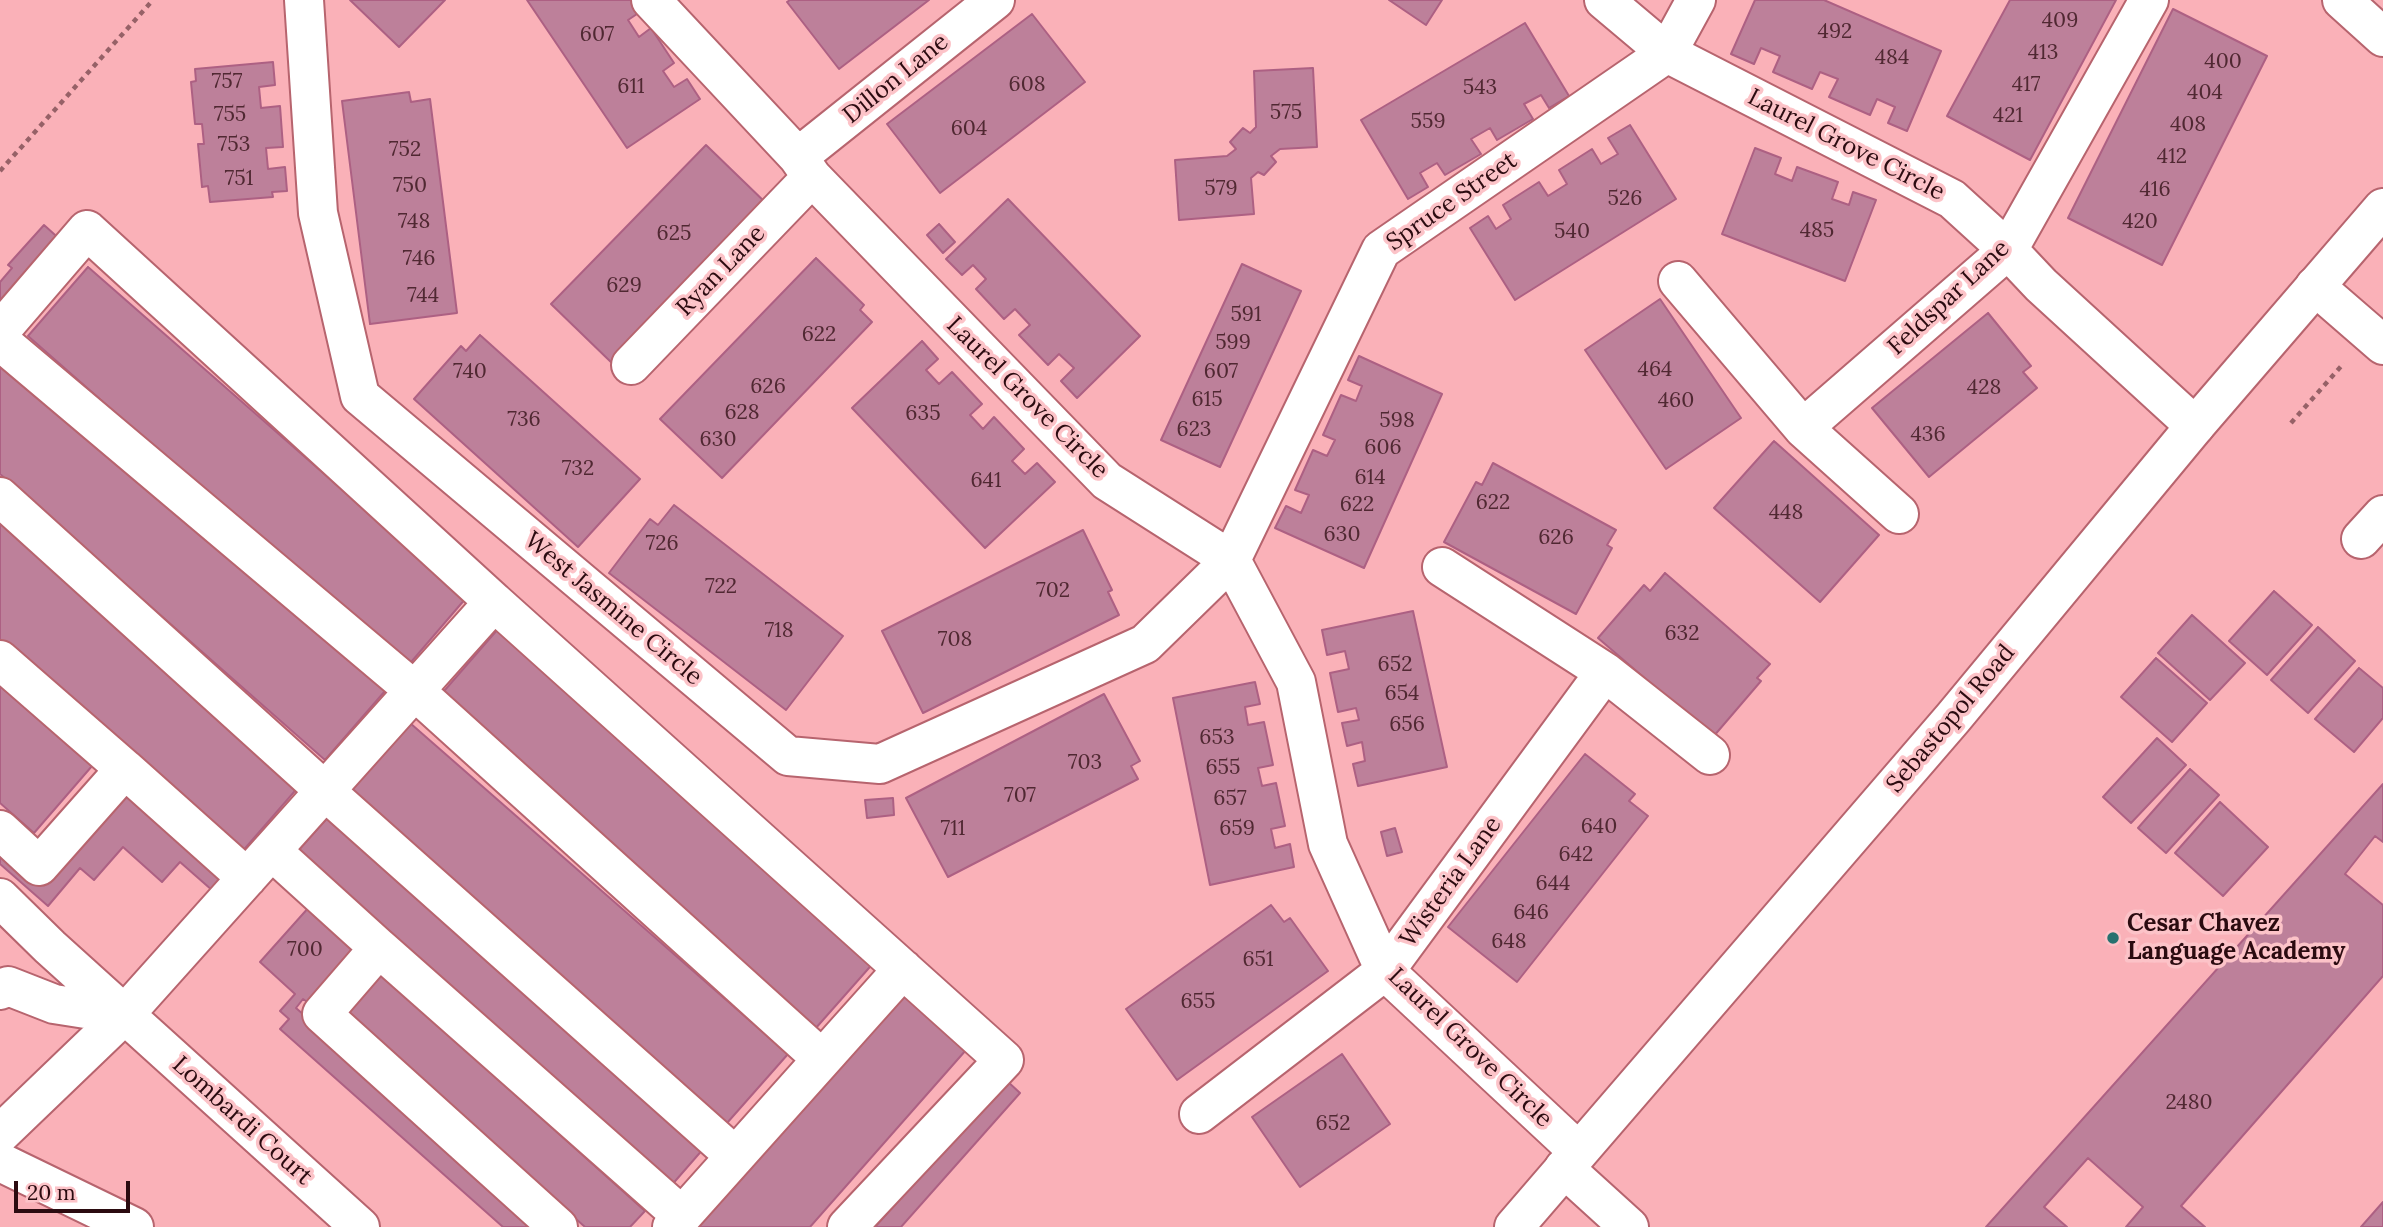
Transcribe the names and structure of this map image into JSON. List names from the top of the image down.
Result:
{
  "streets": {
    "street": [
      "Dillon Lane",
      "Laurel Grove Circle",
      "Spruce Street",
      "Ryan Lane",
      "Feldspar Lane",
      "West Jasmine Circle",
      "Sebastopol Road",
      "Wisteria Lane",
      "Lombardi Court"
    ]
  },
  "crossings": [
    ["Dillon Lane", "Laurel Grove Circle"],
    ["Dillon Lane", "Ryan Lane"],
    ["Laurel Grove Circle", "Spruce Street"],
    ["Laurel Grove Circle", "Ryan Lane"],
    ["Laurel Grove Circle", "Feldspar Lane"],
    ["Laurel Grove Circle", "West Jasmine Circle"],
    ["Laurel Grove Circle", "Sebastopol Road"],
    ["Laurel Grove Circle", "Wisteria Lane"],
    ["Spruce Street", "West Jasmine Circle"]
  ],
  "places": ["Cesar Chavez Language Academy"],
  "house_numbers": [
    "409",
    "492",
    "607",
    "413",
    "484",
    "400",
    "757",
    "608",
    "417",
    "611",
    "543",
    "404",
    "575",
    "755",
    "421",
    "559",
    "408",
    "604",
    "753",
    "752",
    "412",
    "751",
    "750",
    "579",
    "416",
    "526",
    "748",
    "420",
    "485",
    "540",
    "625",
    "746",
    "629",
    "744",
    "591",
    "622",
    "599",
    "464",
    "740",
    "607",
    "626",
    "428",
    "615",
    "460",
    "628",
    "635",
    "736",
    "598",
    "623",
    "436",
    "630",
    "606",
    "732",
    "614",
    "641",
    "622",
    "622",
    "448",
    "630",
    "626",
    "726",
    "722",
    "702",
    "718",
    "632",
    "708",
    "652",
    "654",
    "656",
    "653",
    "703",
    "655",
    "707",
    "657",
    "640",
    "711",
    "659",
    "642",
    "644",
    "646",
    "648",
    "700",
    "651",
    "655",
    "2480",
    "652"
  ],
  "scale_bar": "20 m"
}
